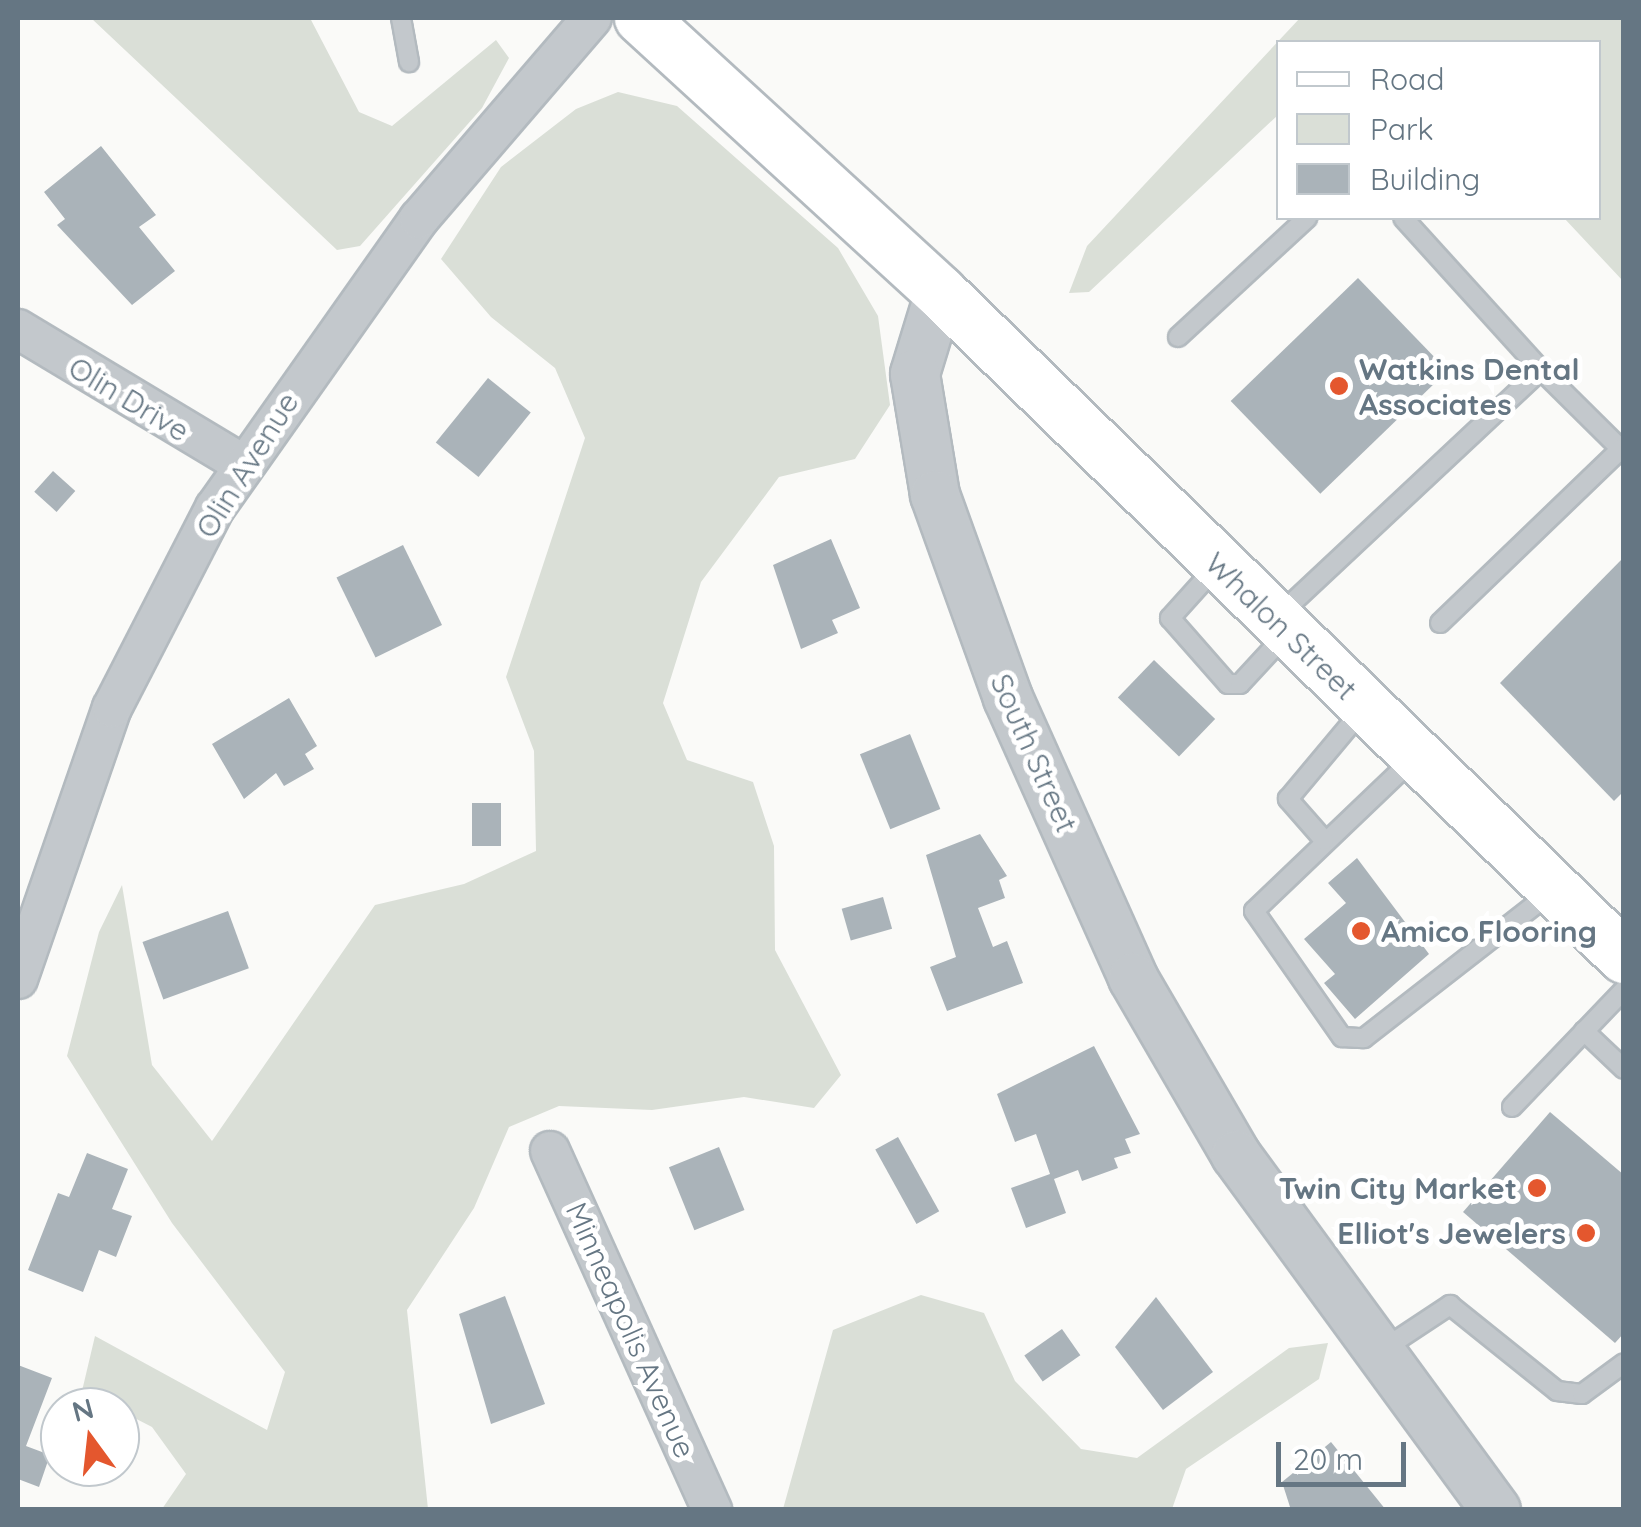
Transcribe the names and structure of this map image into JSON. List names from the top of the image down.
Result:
{
  "streets": {
    "main road": ["Whalon Street"],
    "street": [
      "Olin Drive",
      "Olin Avenue",
      "South Street",
      "Minneapolis Avenue"
    ]
  },
  "crossings": [
    ["Olin Drive", "Olin Avenue"],
    ["Whalon Street", "South Street"]
  ],
  "places": [
    "Watkins Dental Associates",
    "Amico Flooring",
    "Twin City Market",
    "Elliot's Jewelers"
  ],
  "legend": ["Road", "Park", "Building"],
  "scale_bar": "20 m",
  "north": "top"
}
